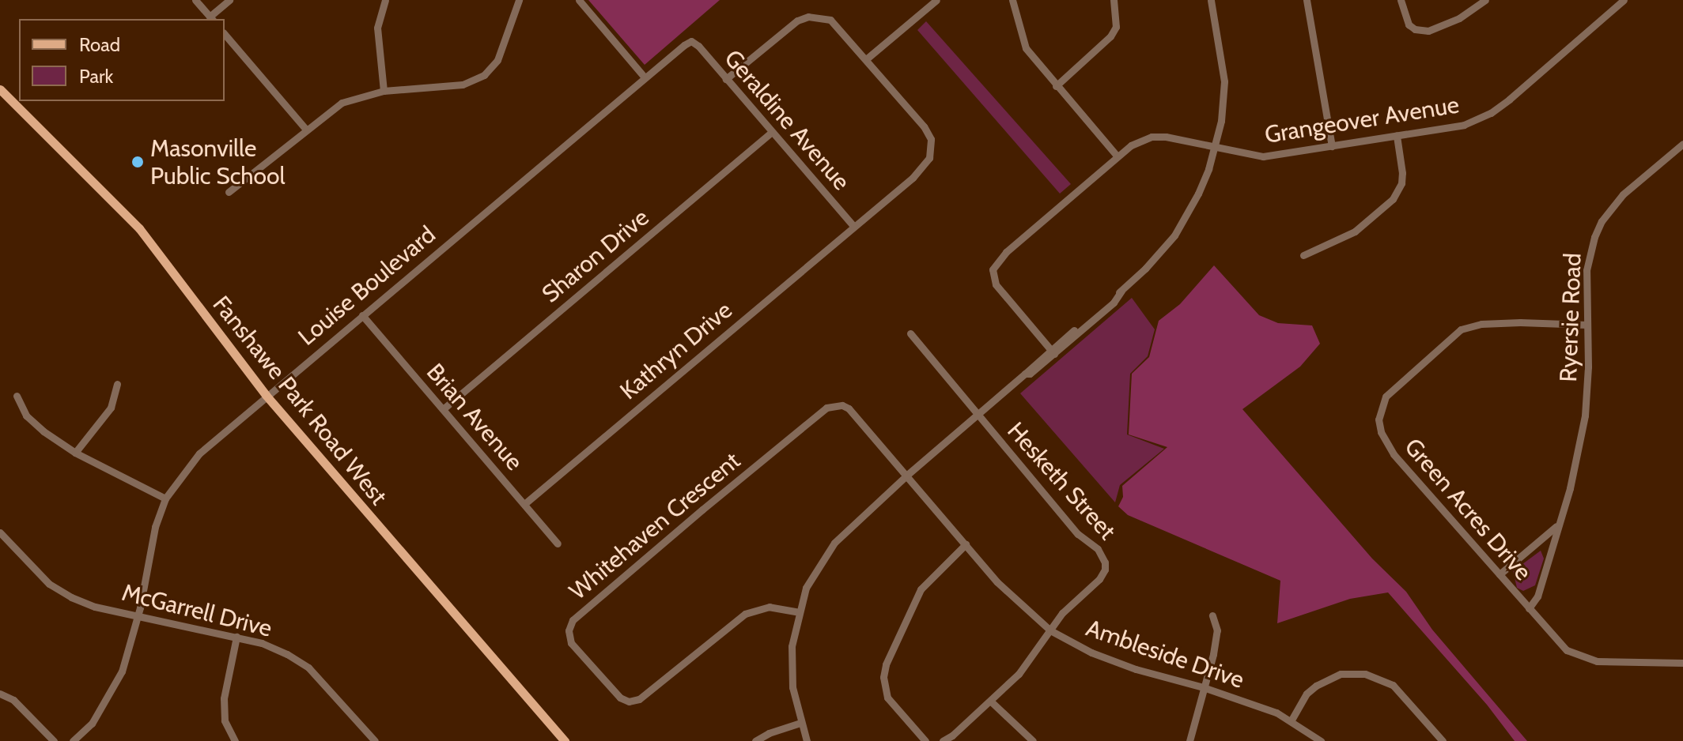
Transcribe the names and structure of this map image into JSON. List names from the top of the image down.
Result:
{
  "streets": {
    "main road": ["Fanshawe Park Road West"],
    "street": [
      "Geraldine Avenue",
      "Grangeover Avenue",
      "Sharon Drive",
      "Louise Boulevard",
      "Ryersie Road",
      "Kathryn Drive",
      "Brian Avenue",
      "Hesketh Street",
      "Green Acres Drive",
      "Whitehaven Crescent",
      "McGarrell Drive",
      "Ambleside Drive"
    ]
  },
  "crossings": [
    ["Geraldine Avenue", "Sharon Drive"],
    ["Geraldine Avenue", "Louise Boulevard"],
    ["Geraldine Avenue", "Kathryn Drive"],
    ["Sharon Drive", "Brian Avenue"],
    ["Louise Boulevard", "Fanshawe Park Road West"],
    ["Louise Boulevard", "Brian Avenue"],
    ["Louise Boulevard", "McGarrell Drive"],
    ["Ryersie Road", "Green Acres Drive"],
    ["Kathryn Drive", "Brian Avenue"],
    ["Hesketh Street", "Ambleside Drive"],
    ["Whitehaven Crescent", "Ambleside Drive"]
  ],
  "places": ["Masonville Public School"],
  "legend": ["Road", "Park"]
}
